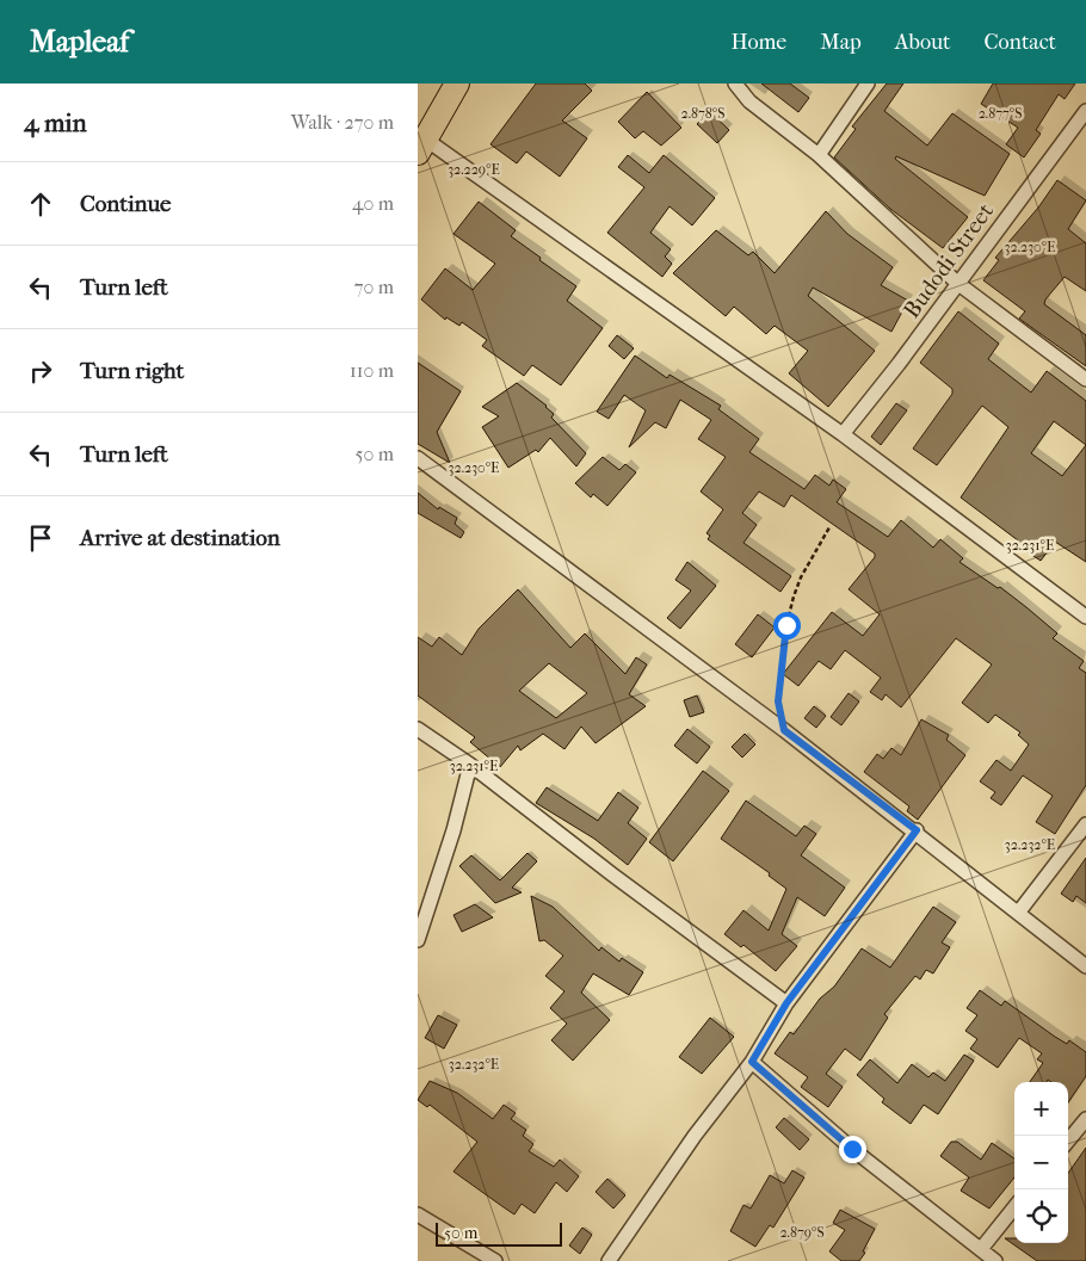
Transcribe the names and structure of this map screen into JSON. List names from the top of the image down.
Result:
{
  "streets": {
    "street": ["Budodi Street"]
  },
  "scale_bar": "50 m",
  "page": {
    "header": "Mapleaf",
    "nav": [
      "Home",
      "Map",
      "About",
      "Contact"
    ],
    "heading": ["4 min", "Walk · 270 m"],
    "list": [
      ["Continue", "40 m"],
      ["Turn left", "70 m"],
      ["Turn right", "110 m"],
      ["Turn left", "50 m"],
      "Arrive at destination"
    ],
    "map_buttons": ["+", "−"],
    "scale": "50 m"
  },
  "coordinates": [
    "2.878°S",
    "2.877°S",
    "32.229°E",
    "32.230°E",
    "32.231°E",
    "32.232°E",
    "2.879°S"
  ]
}
